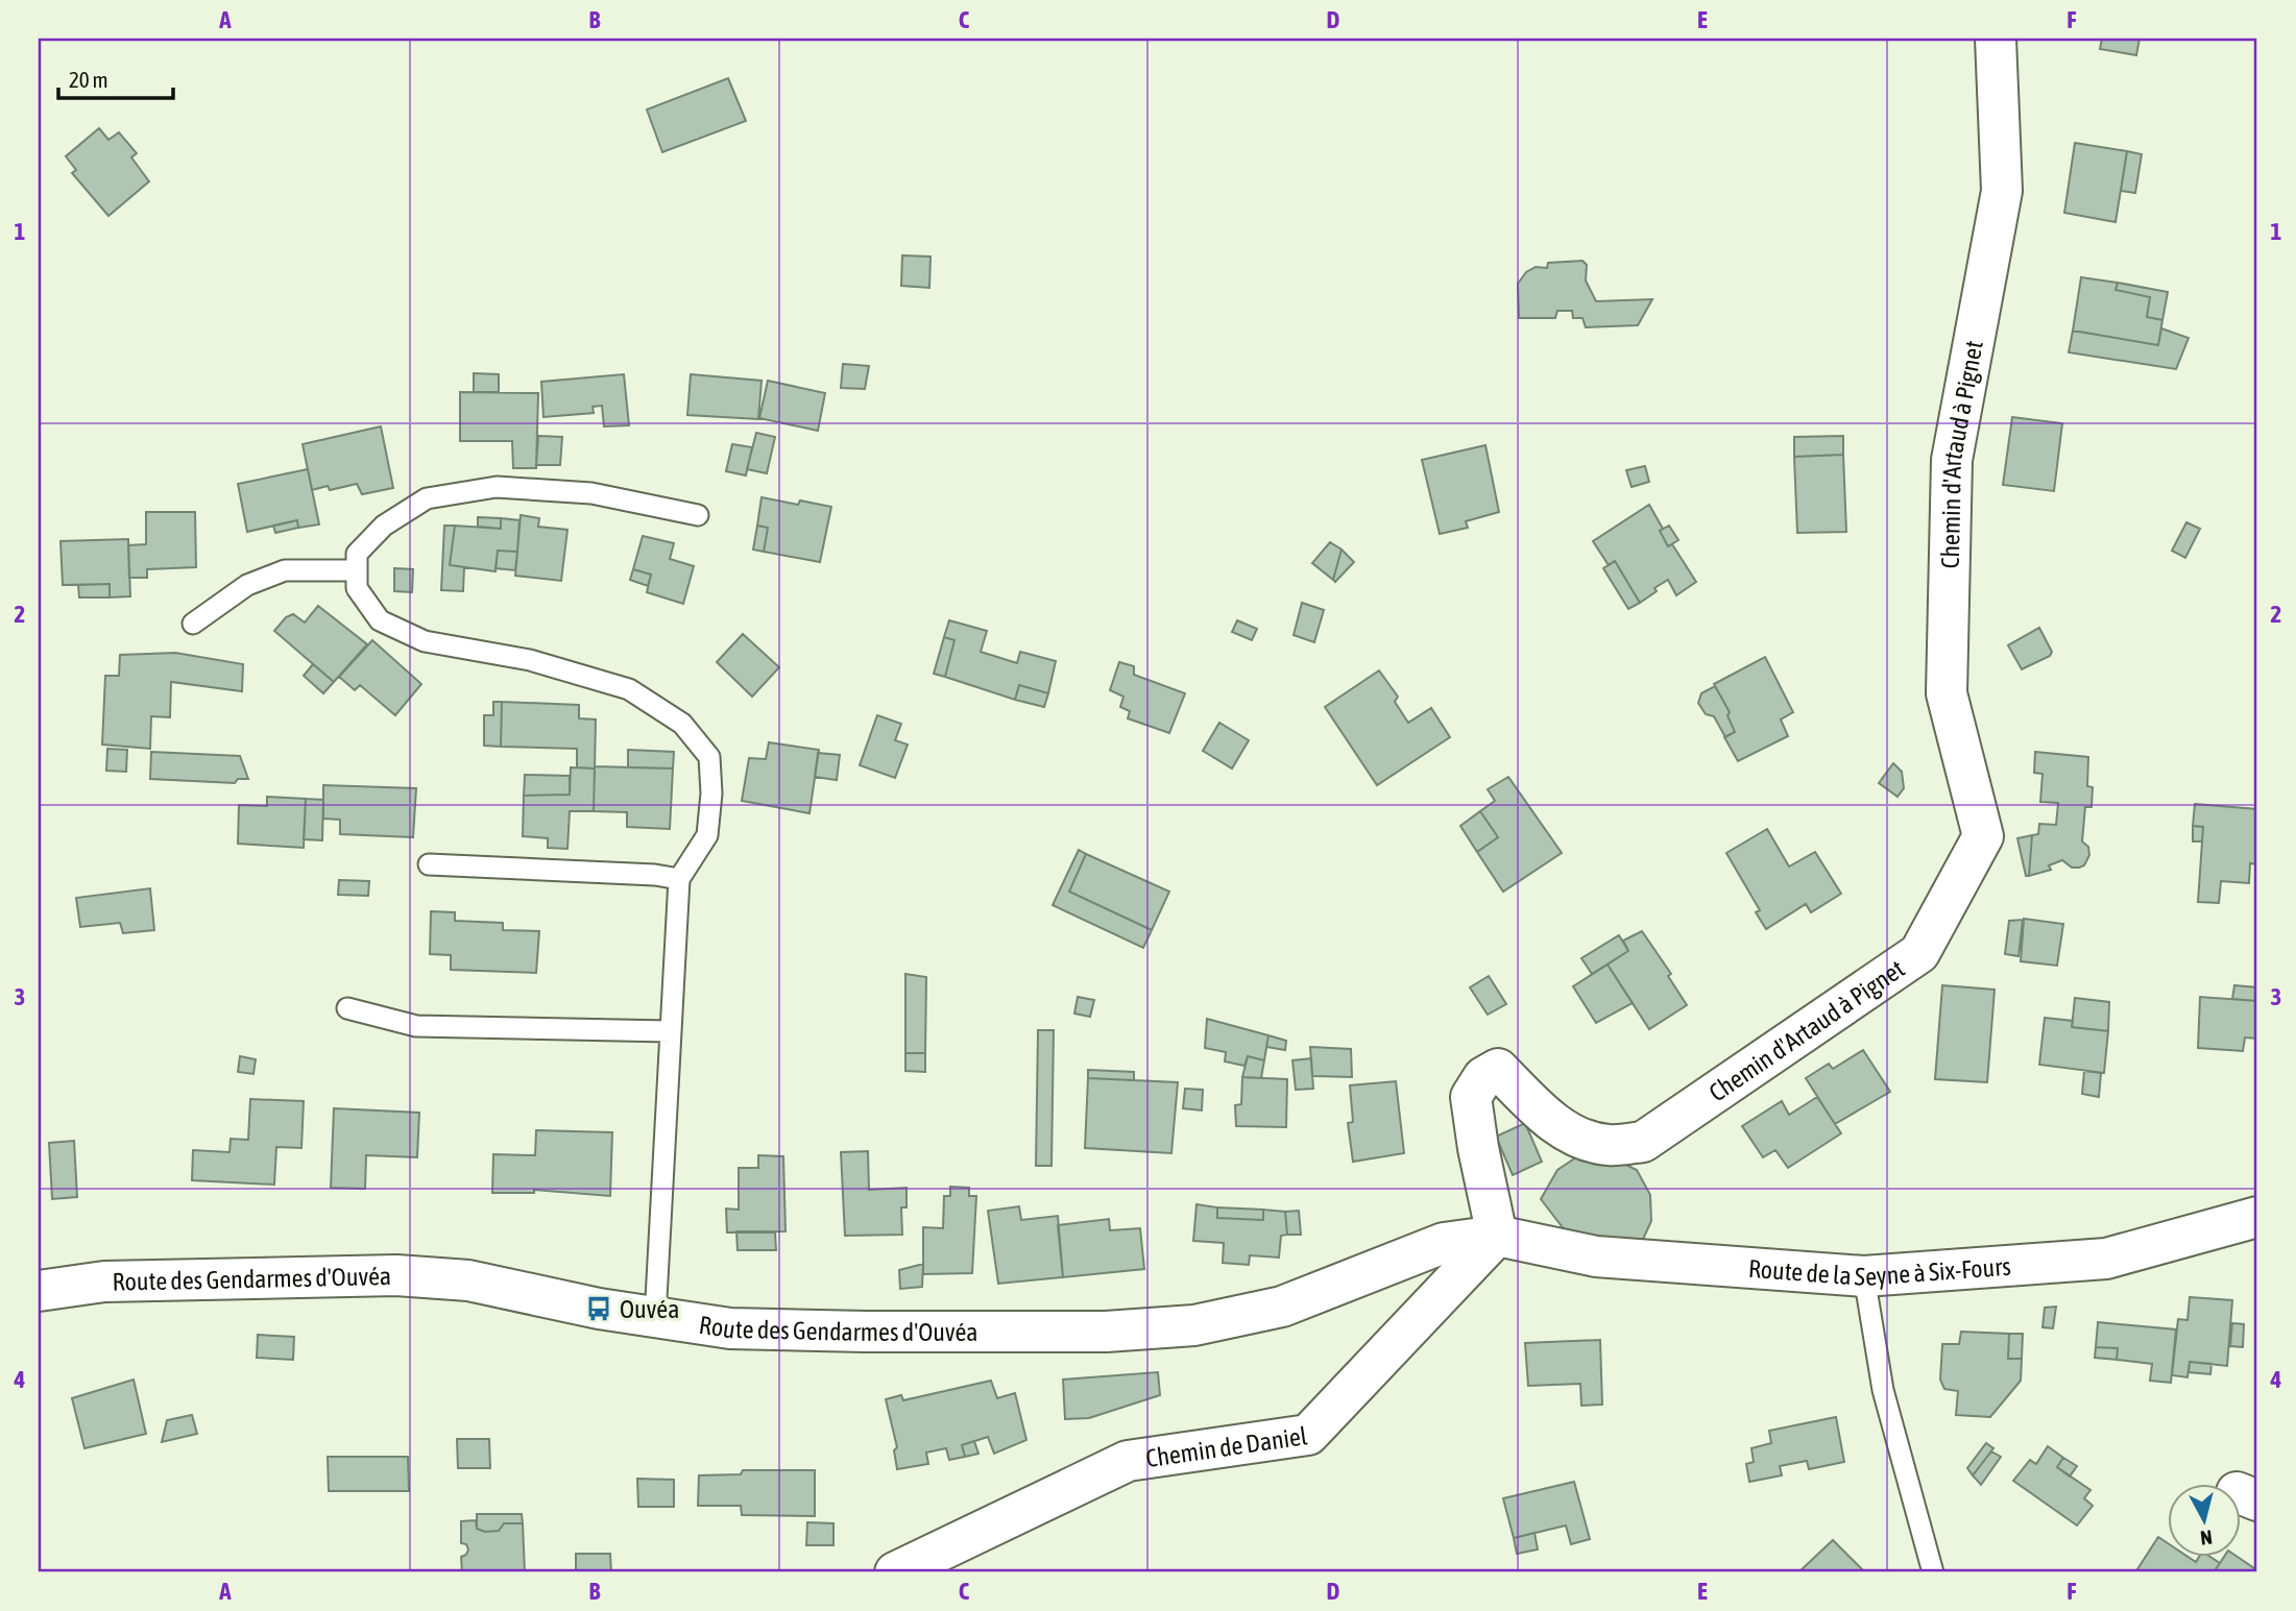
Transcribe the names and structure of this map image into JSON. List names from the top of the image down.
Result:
{
  "streets": {
    "street": [
      "Chemin d'Artaud à Pignet",
      "Route de la Seyne à Six-Fours",
      "Route des Gendarmes d'Ouvéa",
      "Chemin de Daniel"
    ]
  },
  "crossings": [
    ["Chemin d'Artaud à Pignet", "Route de la Seyne à Six-Fours"],
    ["Chemin d'Artaud à Pignet", "Route des Gendarmes d'Ouvéa"],
    ["Chemin d'Artaud à Pignet", "Chemin de Daniel"],
    ["Route de la Seyne à Six-Fours", "Route des Gendarmes d'Ouvéa"],
    ["Route de la Seyne à Six-Fours", "Chemin de Daniel"],
    ["Route des Gendarmes d'Ouvéa", "Chemin de Daniel"]
  ],
  "places": {
    "bus stop": ["Ouvéa"]
  },
  "scale_bar": "20 m",
  "north": "bottom",
  "grid": {
    "columns": [
      "A",
      "B",
      "C",
      "D",
      "E",
      "F"
    ],
    "rows": [
      "1",
      "2",
      "3",
      "4"
    ]
  }
}
